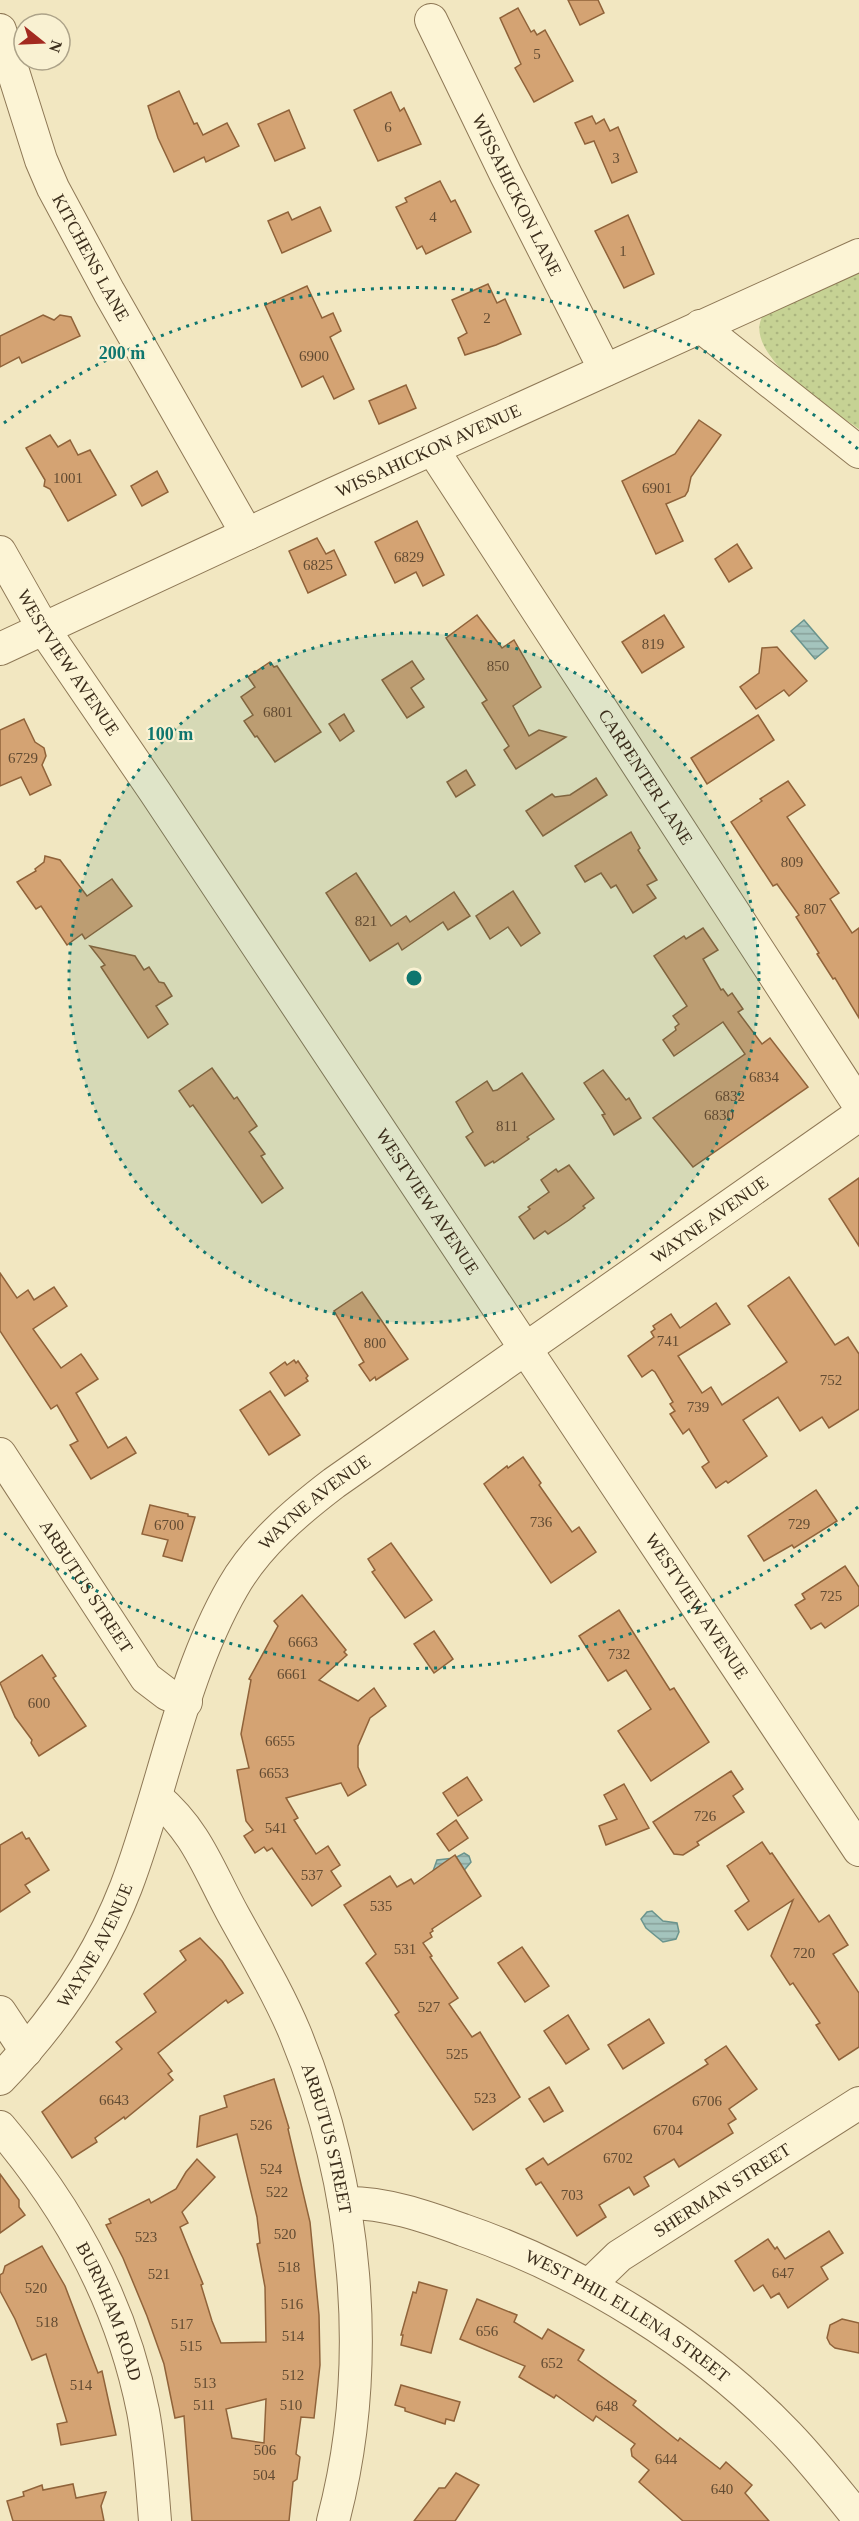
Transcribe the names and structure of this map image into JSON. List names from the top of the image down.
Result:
{
  "streets": {
    "street": [
      "WISSAHICKON LANE",
      "KITCHENS LANE",
      "WISSAHICKON AVENUE",
      "WESTVIEW AVENUE",
      "CARPENTER LANE",
      "WAYNE AVENUE",
      "ARBUTUS STREET",
      "SHERMAN STREET",
      "BURNHAM ROAD",
      "WEST PHIL ELLENA STREET"
    ]
  },
  "crossings": [
    ["WISSAHICKON LANE", "WISSAHICKON AVENUE"],
    ["KITCHENS LANE", "WISSAHICKON AVENUE"],
    ["WISSAHICKON AVENUE", "WESTVIEW AVENUE"],
    ["WISSAHICKON AVENUE", "CARPENTER LANE"],
    ["WESTVIEW AVENUE", "WAYNE AVENUE"],
    ["WAYNE AVENUE", "ARBUTUS STREET"],
    ["ARBUTUS STREET", "WEST PHIL ELLENA STREET"],
    ["SHERMAN STREET", "WEST PHIL ELLENA STREET"]
  ],
  "house_numbers": [
    "5",
    "6",
    "3",
    "4",
    "1",
    "2",
    "6900",
    "1001",
    "6901",
    "6829",
    "6825",
    "819",
    "850",
    "6801",
    "6729",
    "809",
    "807",
    "821",
    "6834",
    "6832",
    "6830",
    "811",
    "741",
    "800",
    "752",
    "739",
    "736",
    "729",
    "6700",
    "725",
    "6663",
    "732",
    "6661",
    "600",
    "6655",
    "6653",
    "726",
    "541",
    "537",
    "535",
    "531",
    "720",
    "527",
    "525",
    "523",
    "6643",
    "6706",
    "526",
    "6704",
    "6702",
    "524",
    "522",
    "703",
    "520",
    "523",
    "518",
    "647",
    "521",
    "520",
    "516",
    "518",
    "517",
    "656",
    "514",
    "515",
    "652",
    "512",
    "513",
    "514",
    "511",
    "510",
    "648",
    "506",
    "644",
    "504",
    "640"
  ],
  "north": "right",
  "rings": ["200 m", "100 m"]
}
